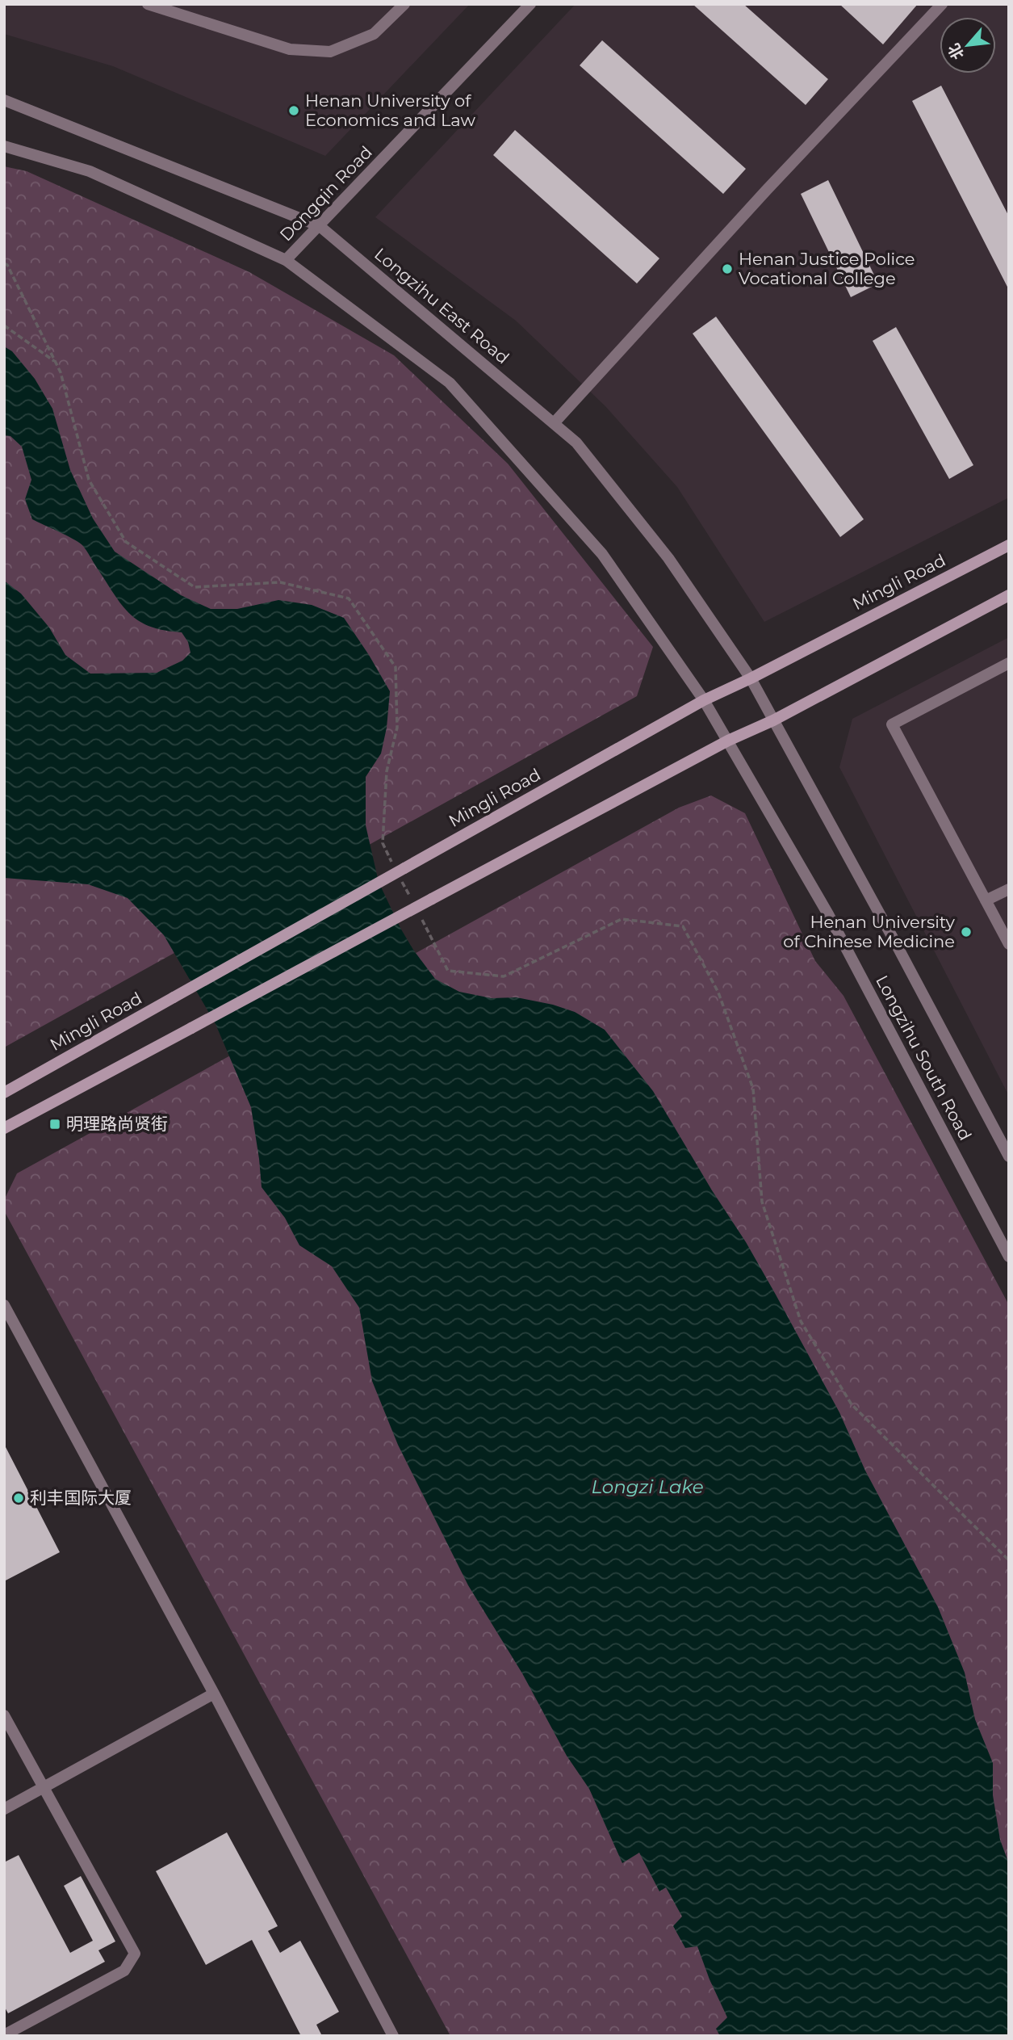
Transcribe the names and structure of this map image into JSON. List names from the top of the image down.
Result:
{
  "streets": {
    "main road": ["Mingli Road"],
    "street": ["Dongqin Road", "Longzihu East Road", "Longzihu South Road"]
  },
  "crossings": [
    ["Dongqin Road", "Longzihu East Road"],
    ["Longzihu East Road", "Mingli Road"],
    ["Longzihu East Road", "Longzihu South Road"],
    ["Mingli Road", "Longzihu South Road"]
  ],
  "water": ["Longzi Lake"],
  "places": {
    "other": [
      "Henan University of Economics and Law",
      "Henan Justice Police Vocational College",
      "Henan University of Chinese Medicine",
      "利丰国际大厦"
    ],
    "transit": ["明理路尚贤街"]
  },
  "north": "bottom left"
}
